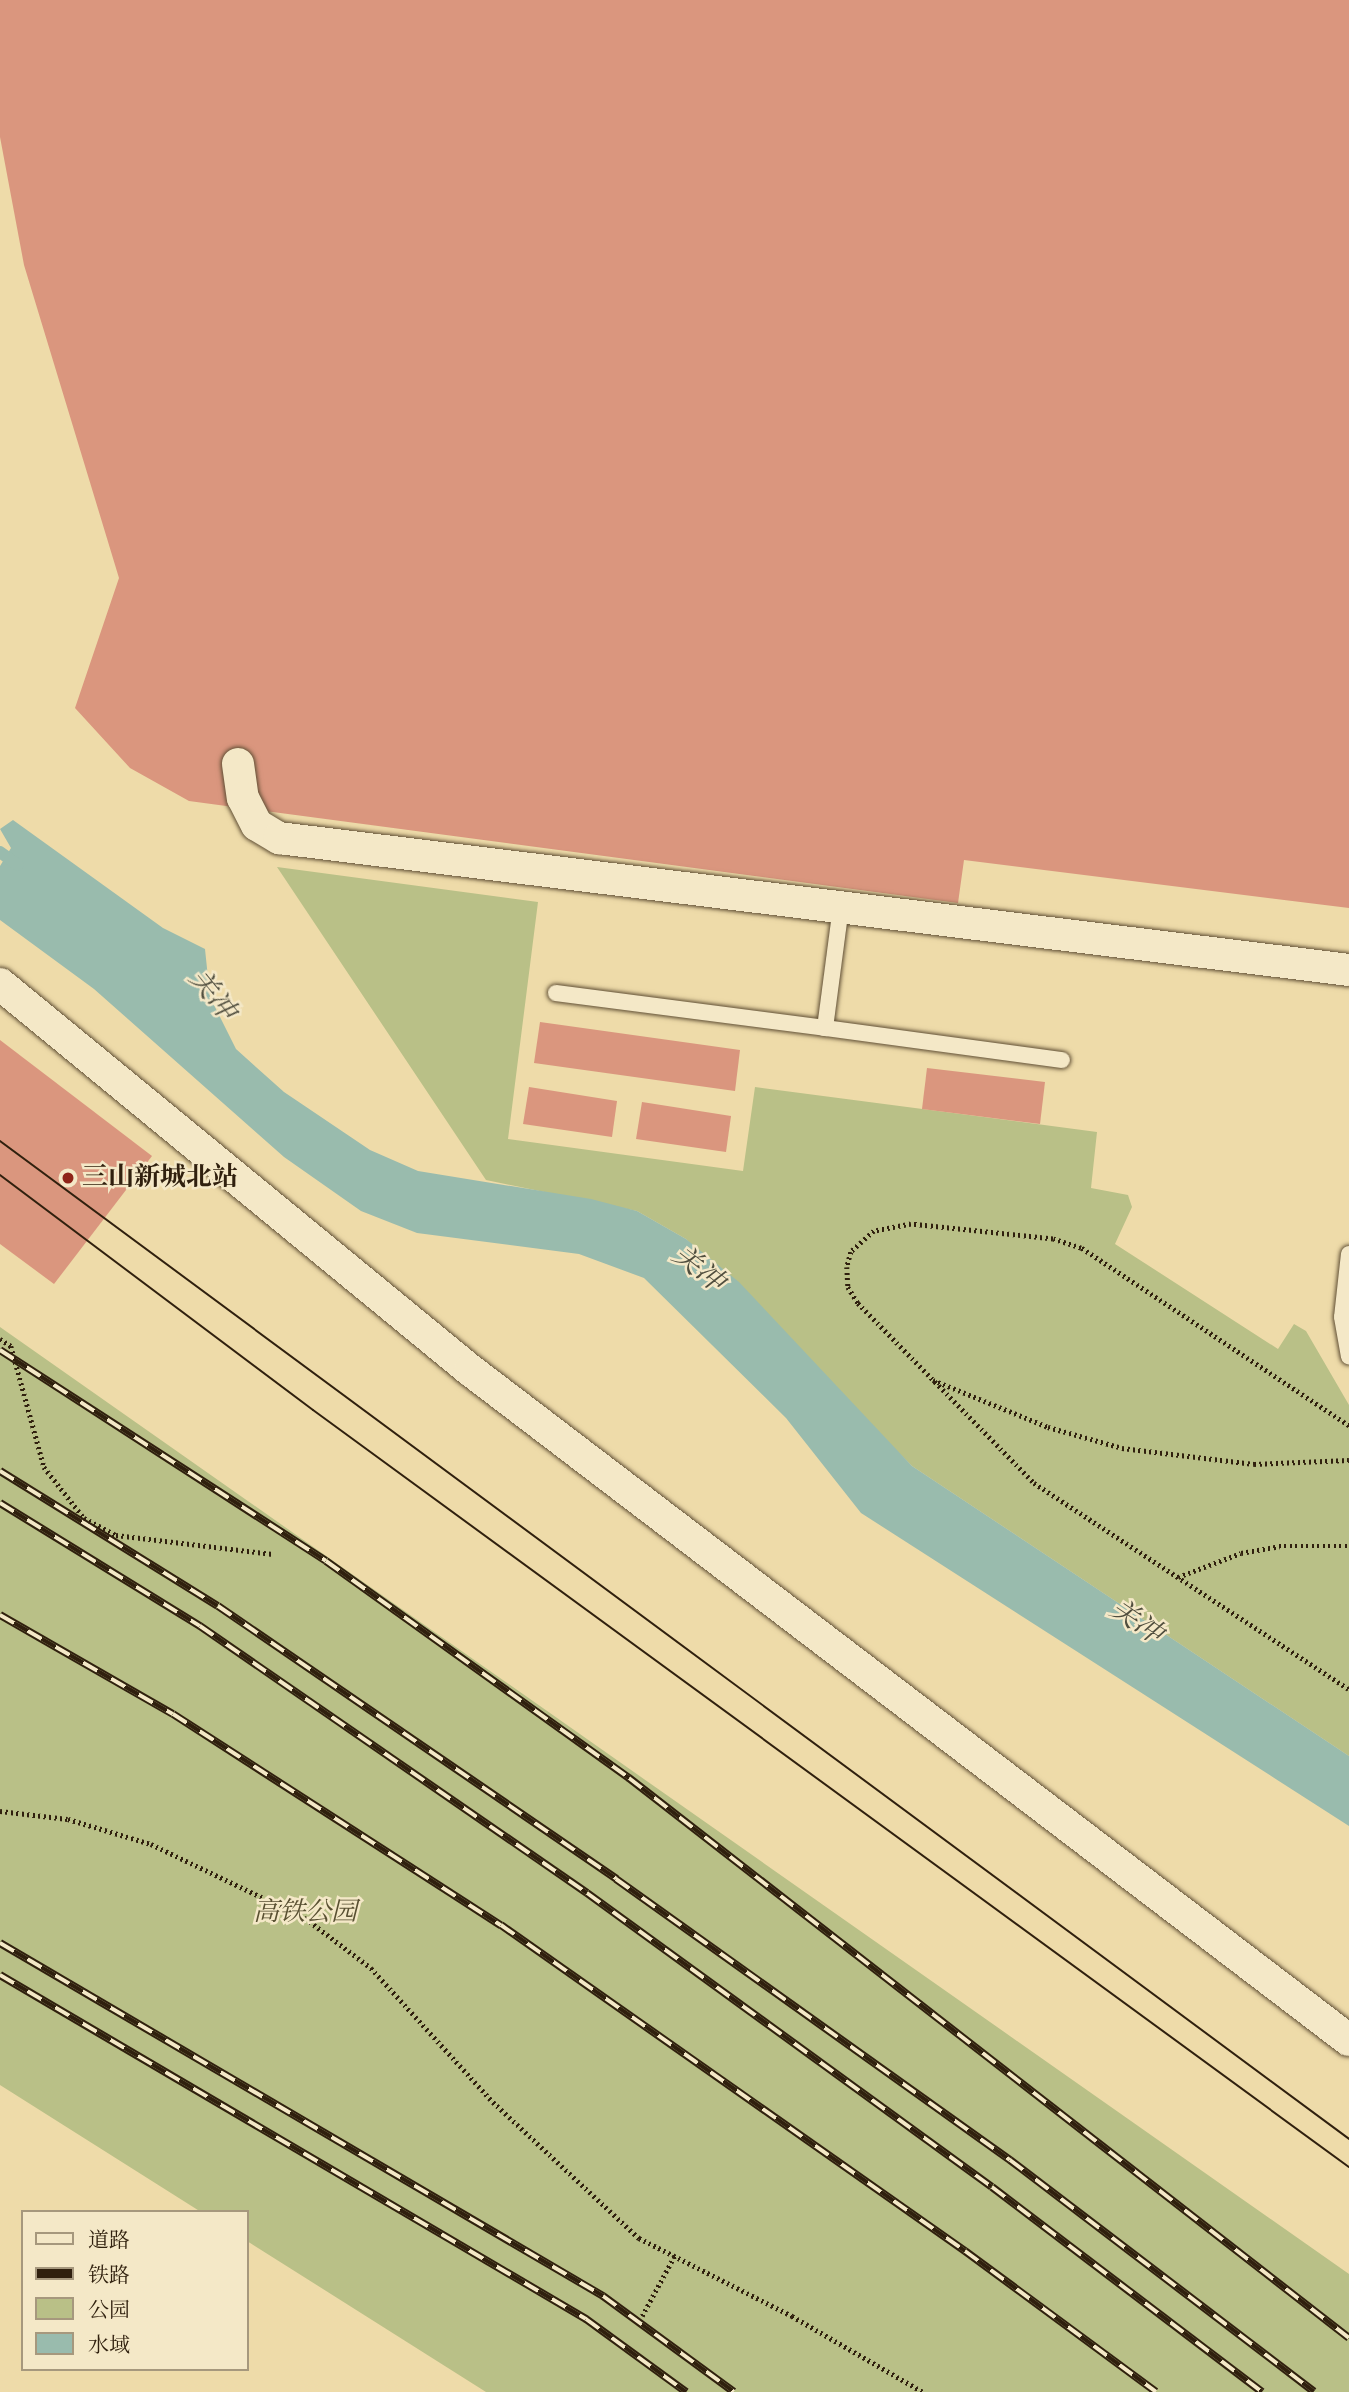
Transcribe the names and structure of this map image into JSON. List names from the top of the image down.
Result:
{
  "water": ["关冲"],
  "parks": ["高铁公园"],
  "places": ["三山新城北站"],
  "legend": [
    "道路",
    "铁路",
    "公园",
    "水域"
  ]
}
